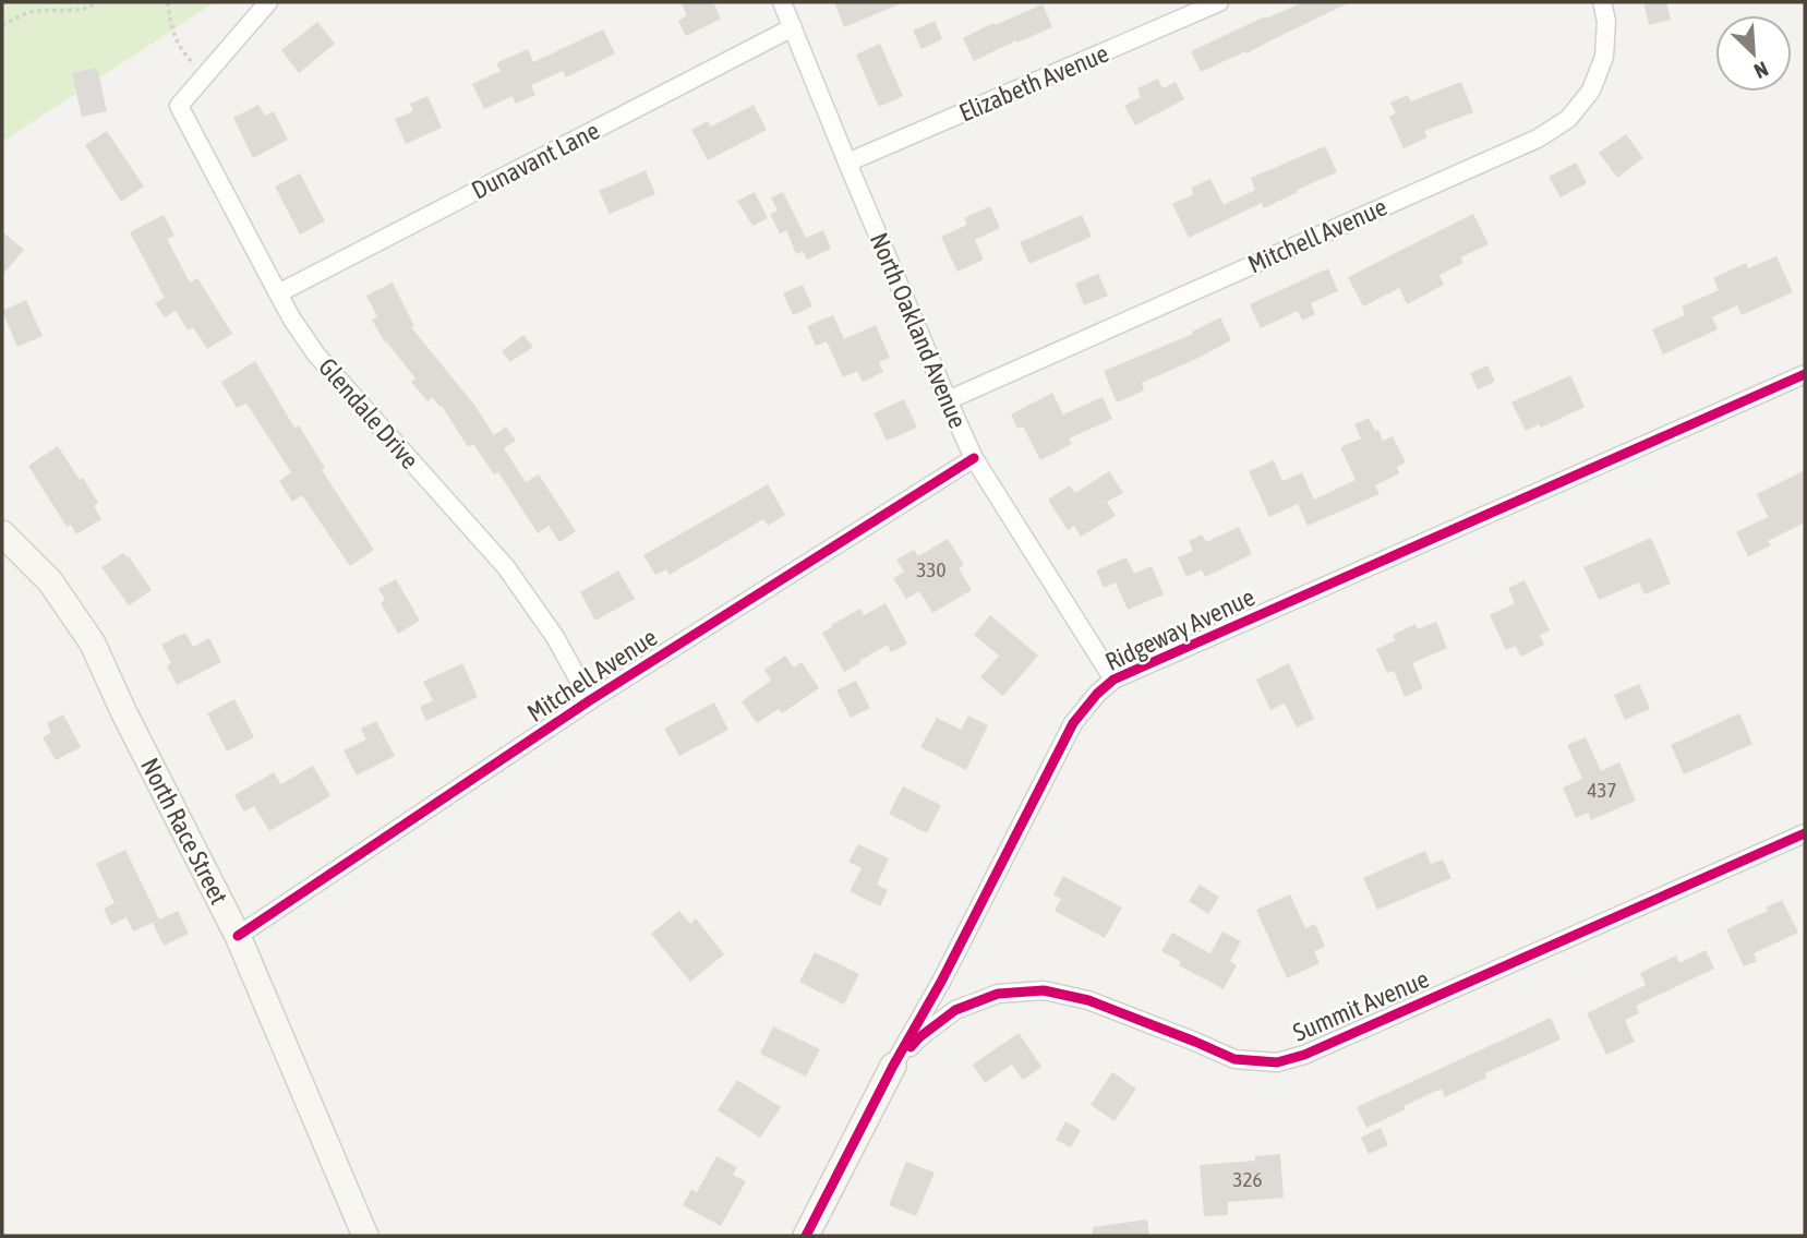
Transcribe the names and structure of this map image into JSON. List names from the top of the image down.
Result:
{
  "streets": {
    "street": [
      "Elizabeth Avenue",
      "Dunavant Lane",
      "Mitchell Avenue",
      "North Oakland Avenue",
      "Glendale Drive",
      "Ridgeway Avenue",
      "North Race Street",
      "Summit Avenue"
    ]
  },
  "crossings": [
    ["Elizabeth Avenue", "North Oakland Avenue"],
    ["Dunavant Lane", "North Oakland Avenue"],
    ["Dunavant Lane", "Glendale Drive"],
    ["Mitchell Avenue", "North Oakland Avenue"],
    ["Mitchell Avenue", "Glendale Drive"],
    ["Mitchell Avenue", "North Race Street"],
    ["North Oakland Avenue", "Ridgeway Avenue"],
    ["Ridgeway Avenue", "Summit Avenue"]
  ],
  "house_numbers": ["330", "437", "326"],
  "north": "bottom right"
}
